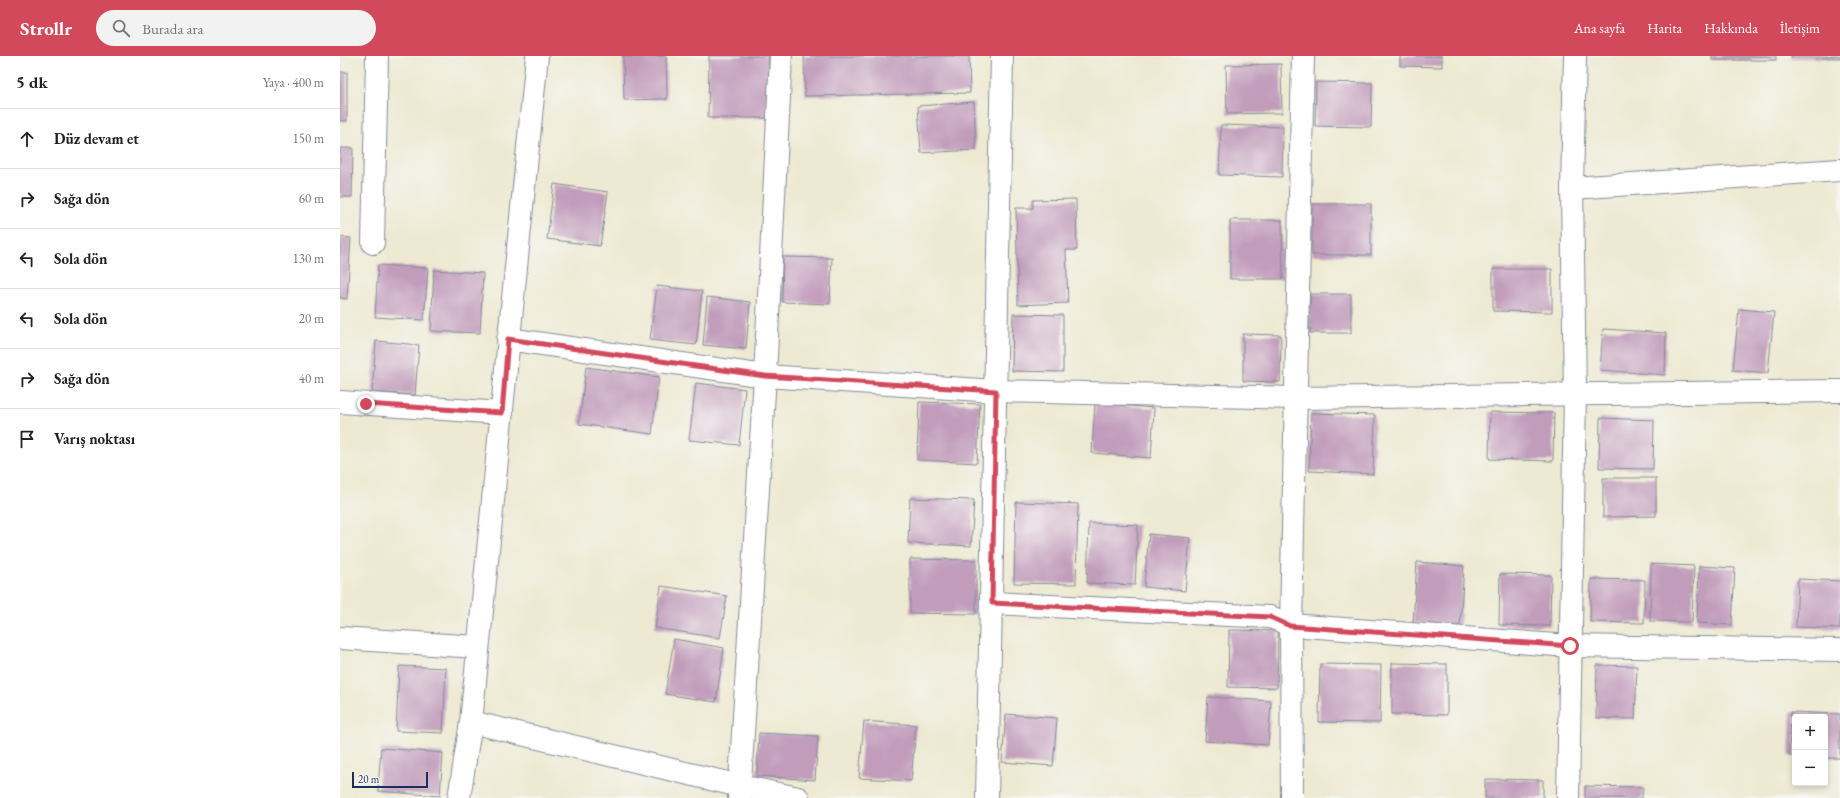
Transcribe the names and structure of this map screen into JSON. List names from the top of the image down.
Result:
{
  "scale_bar": "20 m",
  "page": {
    "header": "Strollr",
    "search": "Burada ara",
    "nav": [
      "Ana sayfa",
      "Harita",
      "Hakkında",
      "İletişim"
    ],
    "heading": ["5 dk", "Yaya · 400 m"],
    "list": [
      ["Düz devam et", "150 m"],
      ["Sağa dön", "60 m"],
      ["Sola dön", "130 m"],
      ["Sola dön", "20 m"],
      ["Sağa dön", "40 m"],
      "Varış noktası"
    ],
    "map_buttons": ["+", "−"],
    "scale": "20 m"
  }
}
